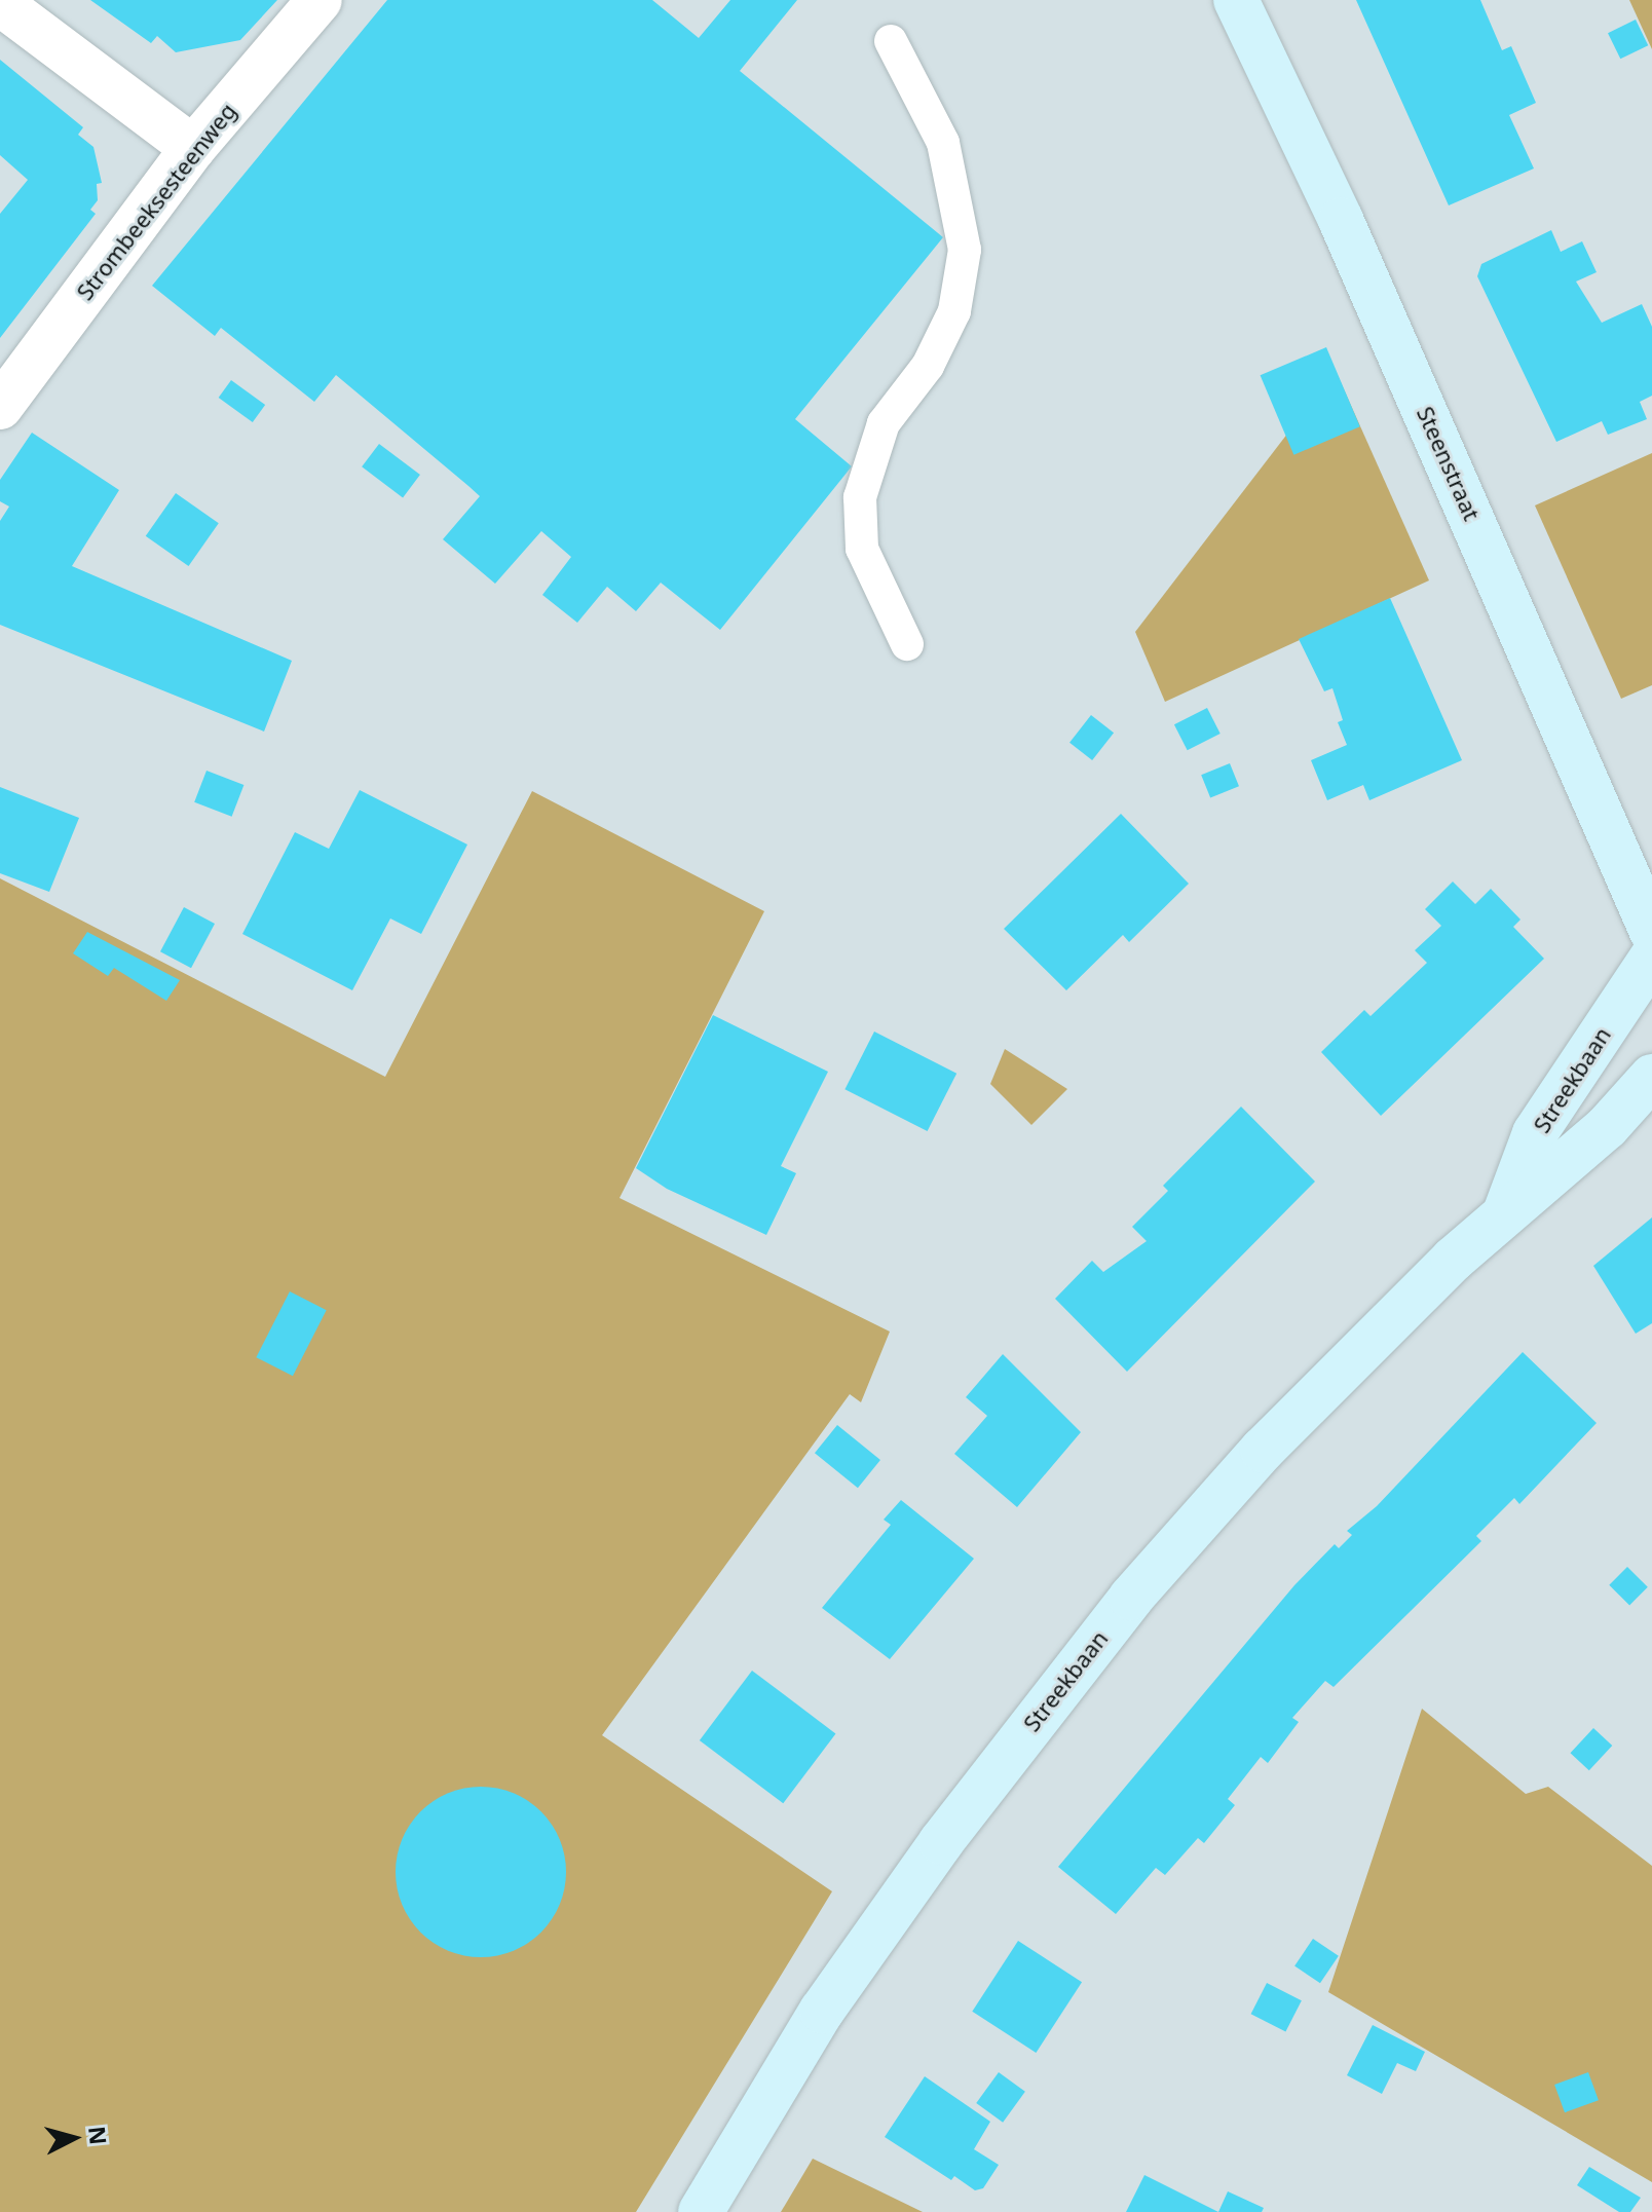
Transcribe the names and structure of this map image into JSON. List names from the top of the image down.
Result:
{
  "streets": {
    "street": ["Strombeeksesteenweg", "Steenstraat", "Streekbaan"]
  },
  "north": "right"
}
